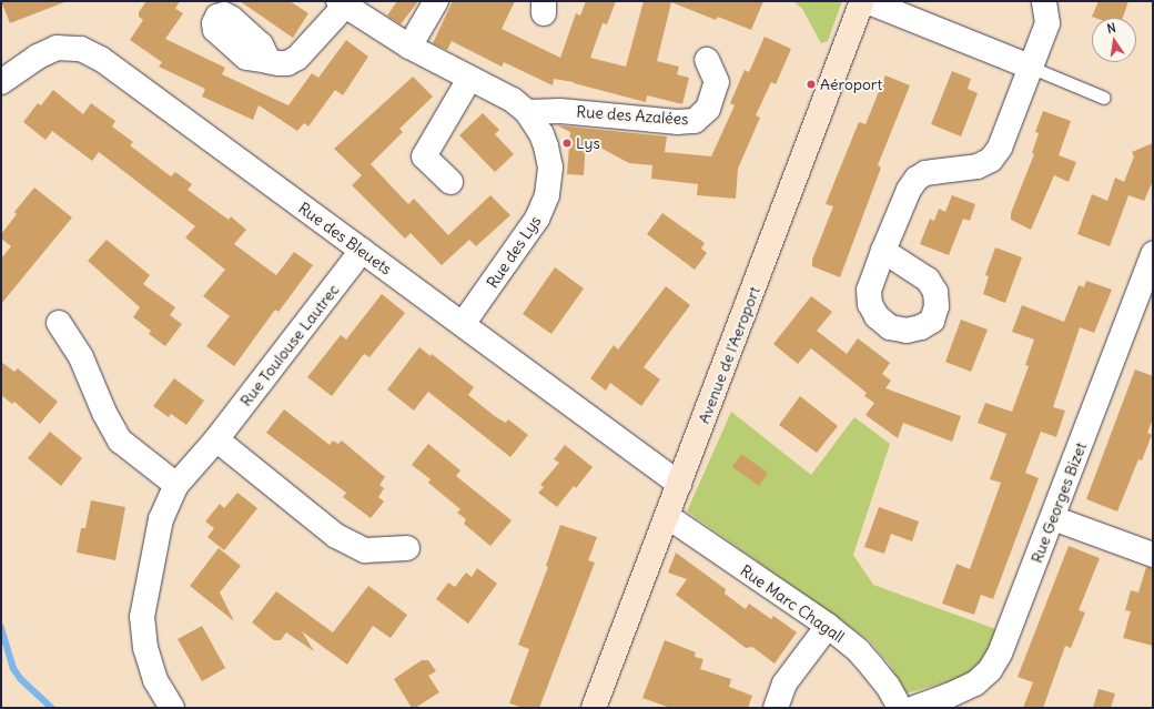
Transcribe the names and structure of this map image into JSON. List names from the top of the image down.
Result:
{
  "streets": {
    "street": [
      "Rue des Azalées",
      "Rue des Bleuets",
      "Rue des Lys",
      "Rue Toulouse Lautrec",
      "Avenue de l'Aeroport",
      "Rue Georges Bizet",
      "Rue Marc Chagall"
    ]
  },
  "crossings": [
    ["Rue des Azalées", "Rue des Lys"],
    ["Rue des Bleuets", "Rue des Lys"],
    ["Rue des Bleuets", "Rue Toulouse Lautrec"],
    ["Rue des Bleuets", "Avenue de l'Aeroport"],
    ["Avenue de l'Aeroport", "Rue Marc Chagall"]
  ],
  "places": ["Aéroport", "Lys"],
  "north": "top"
}
